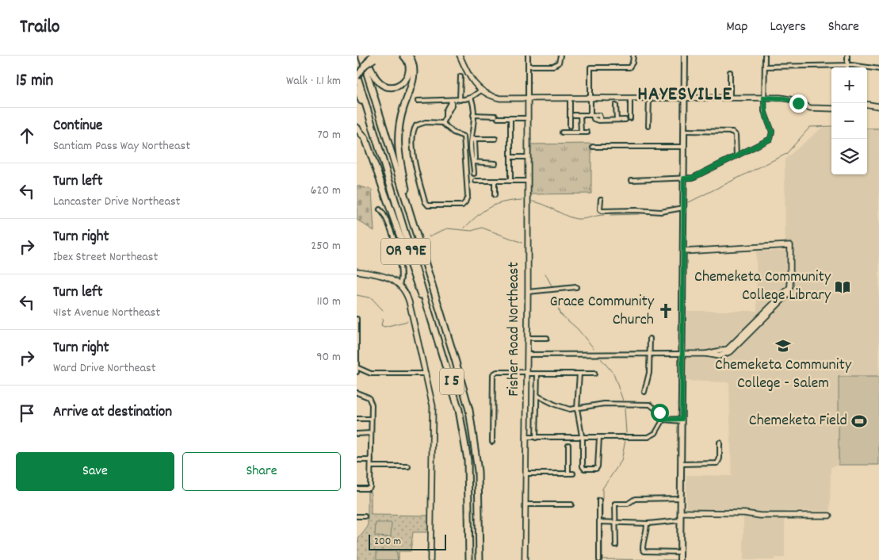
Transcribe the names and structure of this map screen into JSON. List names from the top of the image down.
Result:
{
  "streets": {
    "highway": ["OR 99E", "I 5"],
    "street": ["Fisher Road Northeast"]
  },
  "crossings": [
    ["OR 99E", "I 5"]
  ],
  "districts": ["HAYESVILLE"],
  "places": {
    "library": ["Chemeketa Community College Library"],
    "church": ["Grace Community Church"],
    "school or university": ["Chemeketa Community College - Salem"],
    "sports": ["Chemeketa Field"]
  },
  "scale_bar": "200 m",
  "page": {
    "header": "Trailo",
    "nav": ["Map", "Layers", "Share"],
    "heading": ["15 min", "Walk · 1.1 km"],
    "map_buttons": ["+", "−"],
    "list": [
      ["Continue", "Santiam Pass Way Northeast", "70 m"],
      ["Turn left", "Lancaster Drive Northeast", "620 m"],
      ["Turn right", "Ibex Street Northeast", "250 m"],
      ["Turn left", "41st Avenue Northeast", "110 m"],
      ["Turn right", "Ward Drive Northeast", "90 m"],
      "Arrive at destination"
    ],
    "buttons": ["Save", "Share"],
    "scale": "200 m"
  }
}
